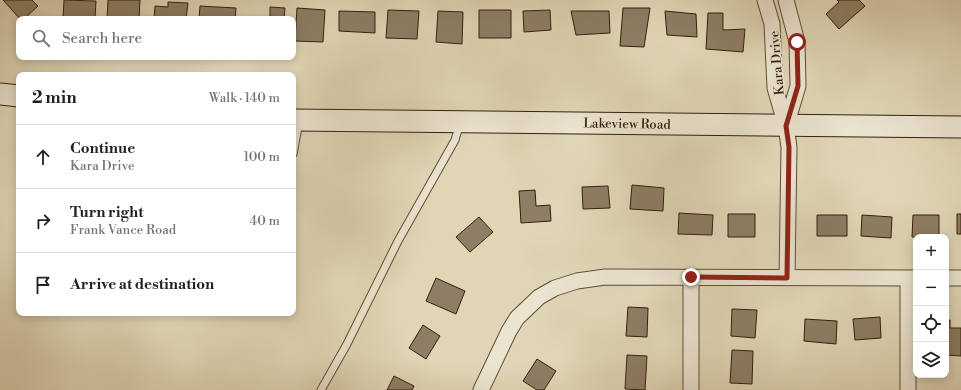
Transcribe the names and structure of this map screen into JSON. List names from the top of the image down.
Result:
{
  "streets": {
    "main road": ["Lakeview Road"],
    "street": ["Kara Drive"]
  },
  "crossings": [
    ["Kara Drive", "Lakeview Road"]
  ],
  "page": {
    "search": "Search here",
    "heading": ["2 min", "Walk · 140 m"],
    "list": [
      ["Continue", "Kara Drive", "100 m"],
      ["Turn right", "Frank Vance Road", "40 m"],
      "Arrive at destination"
    ],
    "map_buttons": ["+", "−"]
  }
}
